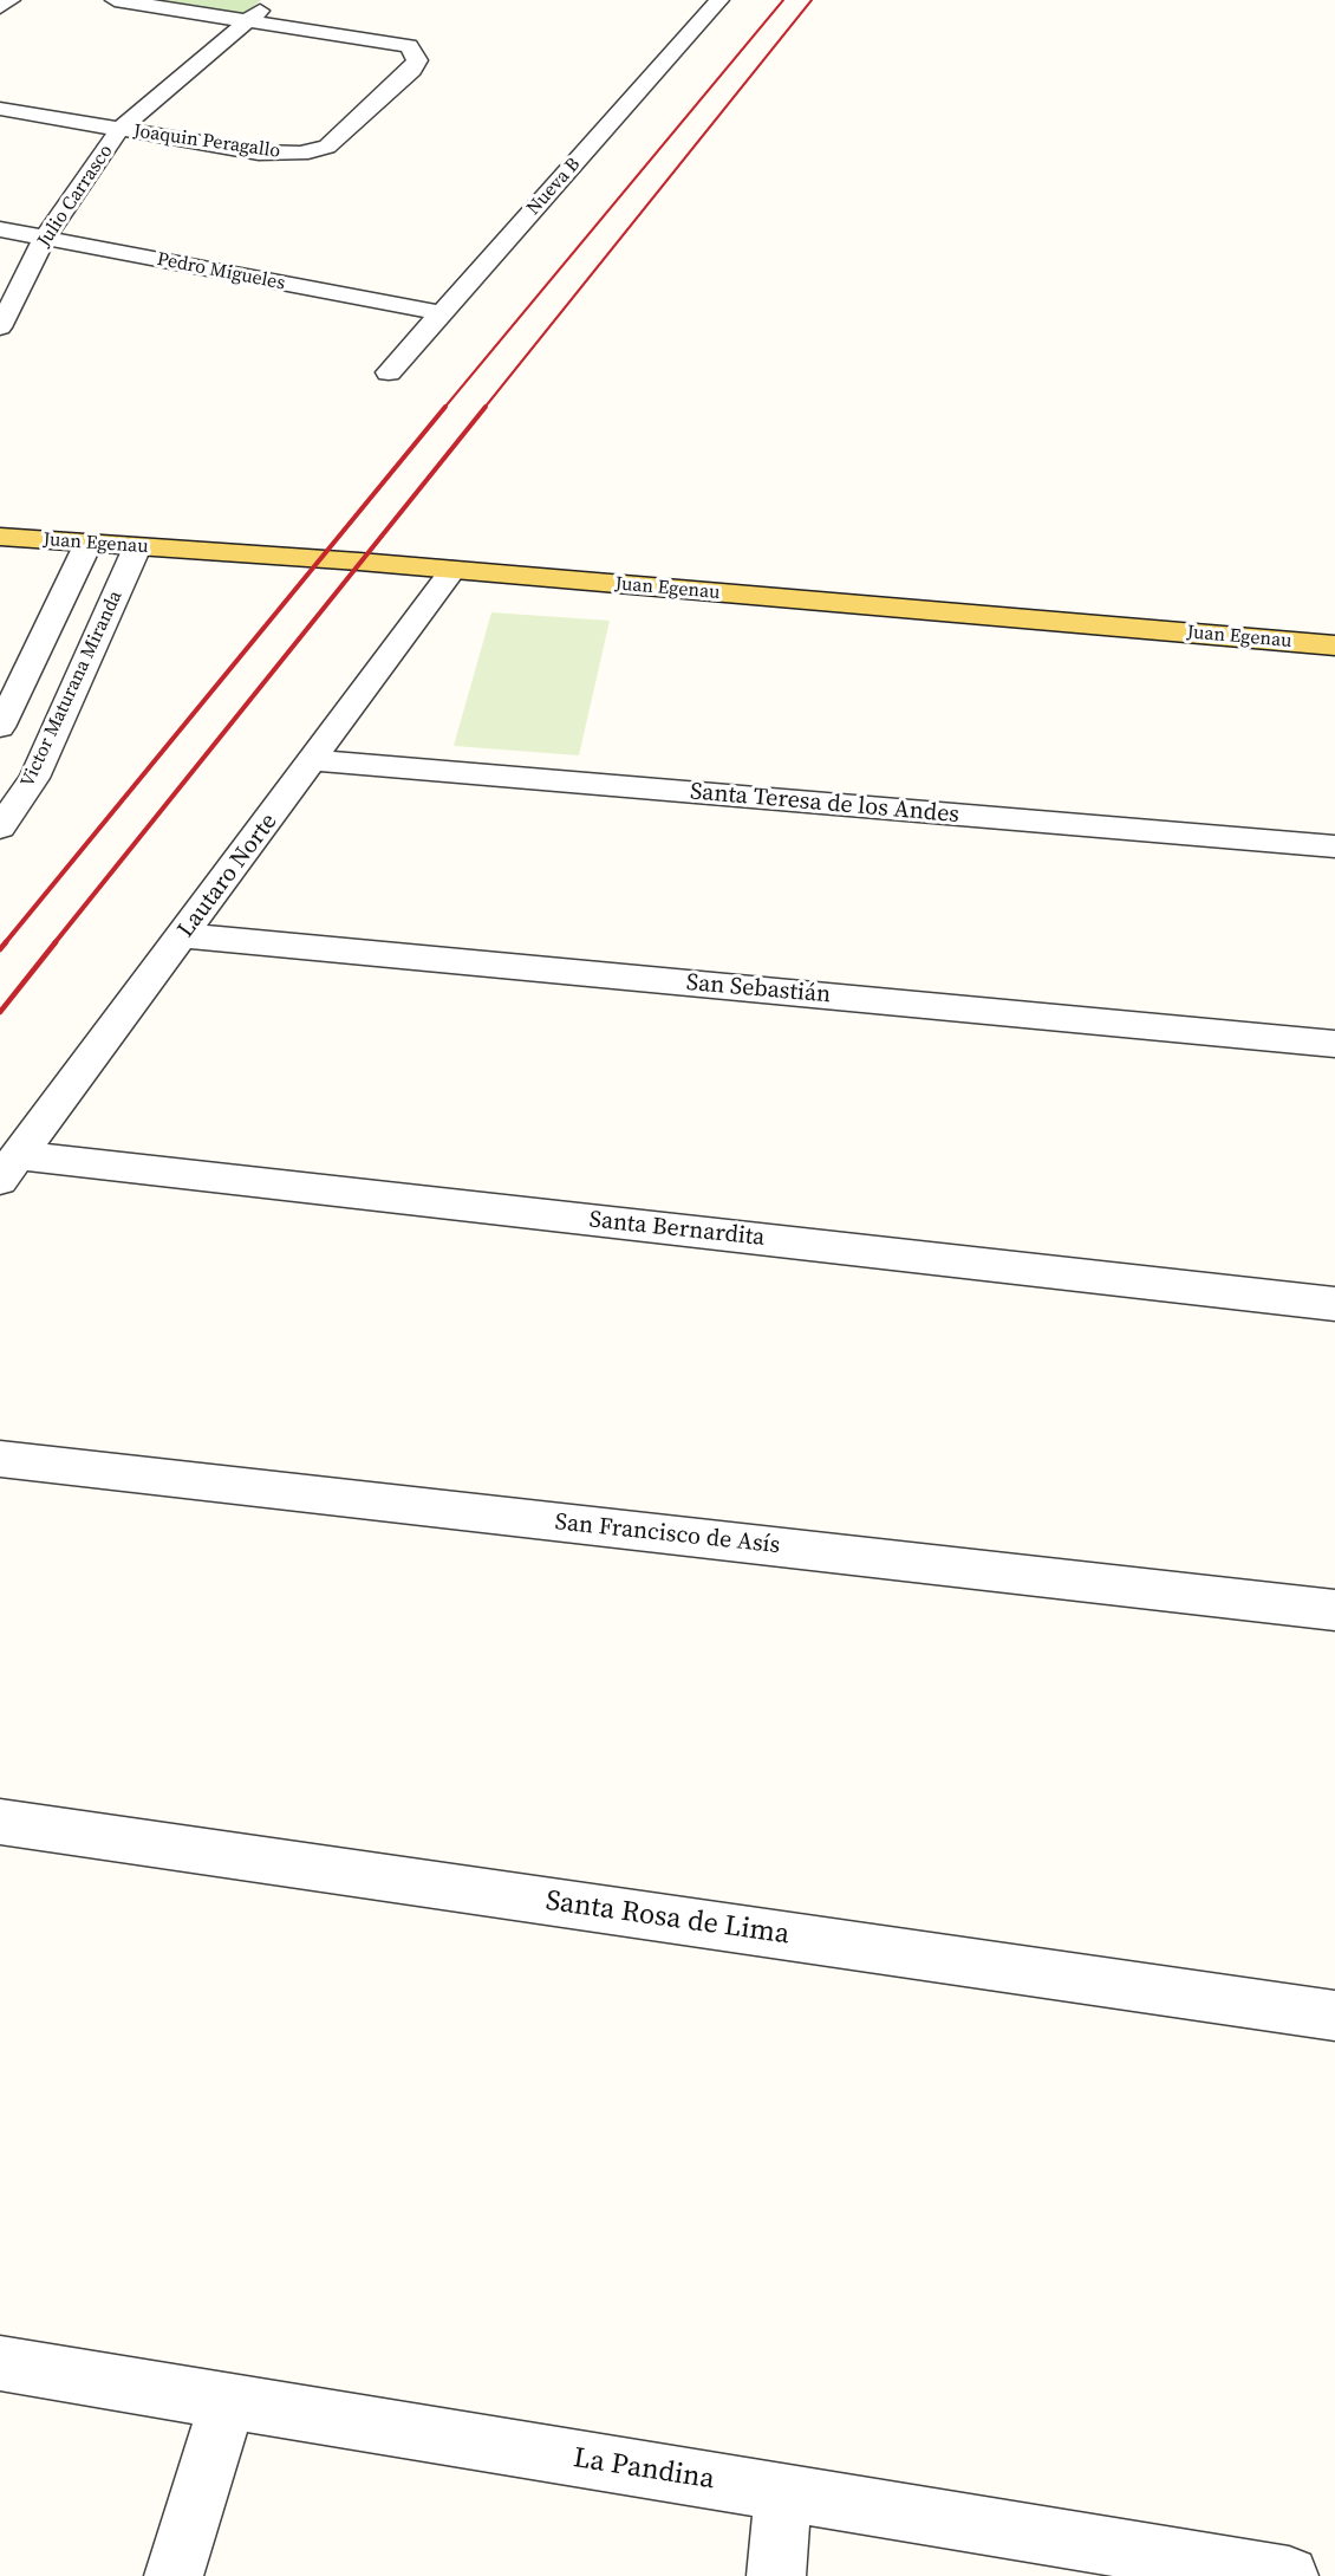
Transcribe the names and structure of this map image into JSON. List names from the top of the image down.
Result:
{
  "streets": {
    "main road": ["Juan Egenau"],
    "street": [
      "Joaquin Peragallo",
      "Nueva B",
      "Julio Carrasco",
      "Pedro Migueles",
      "Victor Maturana Miranda",
      "Santa Teresa de los Andes",
      "Lautaro Norte",
      "San Sebastián",
      "Santa Bernardita",
      "San Francisco de Asís",
      "Santa Rosa de Lima",
      "La Pandina"
    ]
  },
  "crossings": [
    ["Joaquin Peragallo", "Julio Carrasco"],
    ["Nueva B", "Pedro Migueles"],
    ["Julio Carrasco", "Pedro Migueles"],
    ["Juan Egenau", "Victor Maturana Miranda"],
    ["Juan Egenau", "Lautaro Norte"],
    ["Santa Teresa de los Andes", "Lautaro Norte"],
    ["Lautaro Norte", "San Sebastián"],
    ["Lautaro Norte", "Santa Bernardita"]
  ]
}
